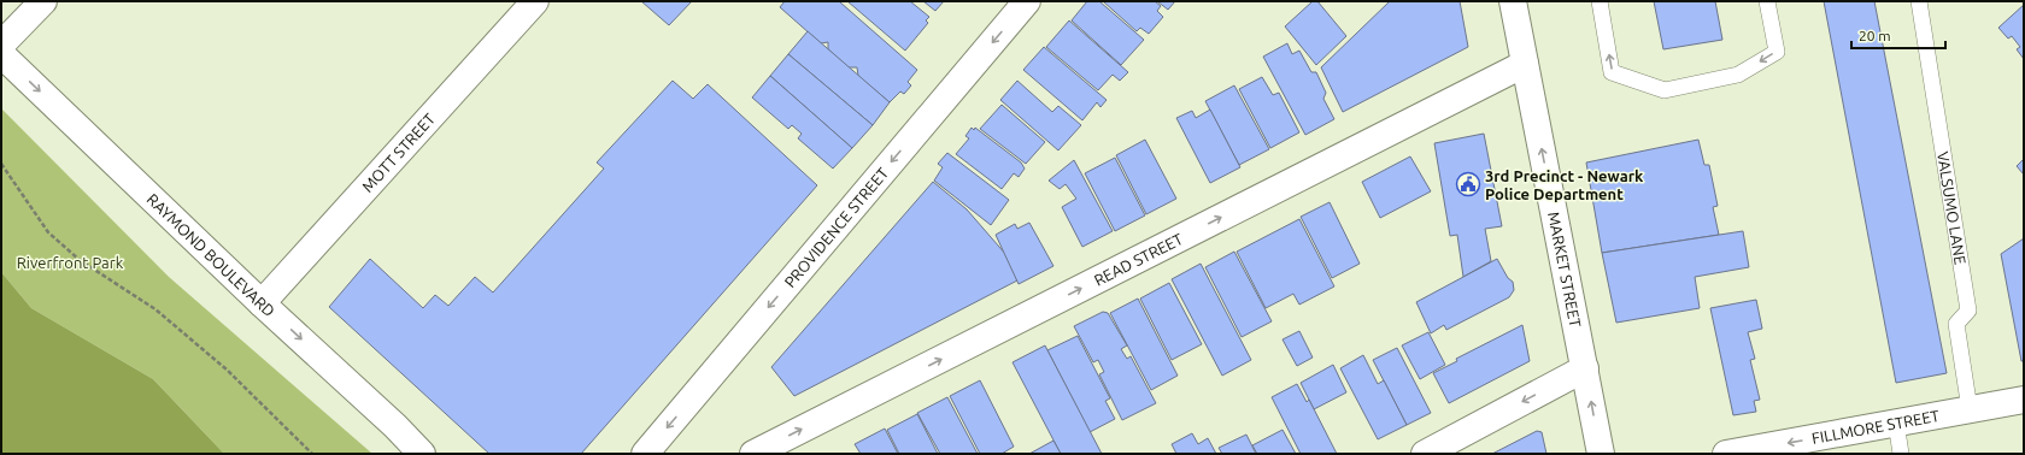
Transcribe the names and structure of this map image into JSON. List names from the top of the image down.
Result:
{
  "streets": {
    "street": [
      "MOTT STREET",
      "PROVIDENCE STREET",
      "RAYMOND BOULEVARD",
      "READ STREET",
      "MARKET STREET",
      "FILLMORE STREET"
    ],
    "lane": ["VALSUMO LANE"]
  },
  "crossings": [
    ["MOTT STREET", "RAYMOND BOULEVARD"],
    ["VALSUMO LANE", "FILLMORE STREET"],
    ["READ STREET", "MARKET STREET"]
  ],
  "one_way": [
    "PROVIDENCE STREET",
    "RAYMOND BOULEVARD",
    "READ STREET",
    "MARKET STREET",
    "FILLMORE STREET"
  ],
  "parks": ["Riverfront Park"],
  "places": {
    "public building": ["3rd Precinct - Newark Police Department"]
  },
  "scale_bar": "20 m"
}
